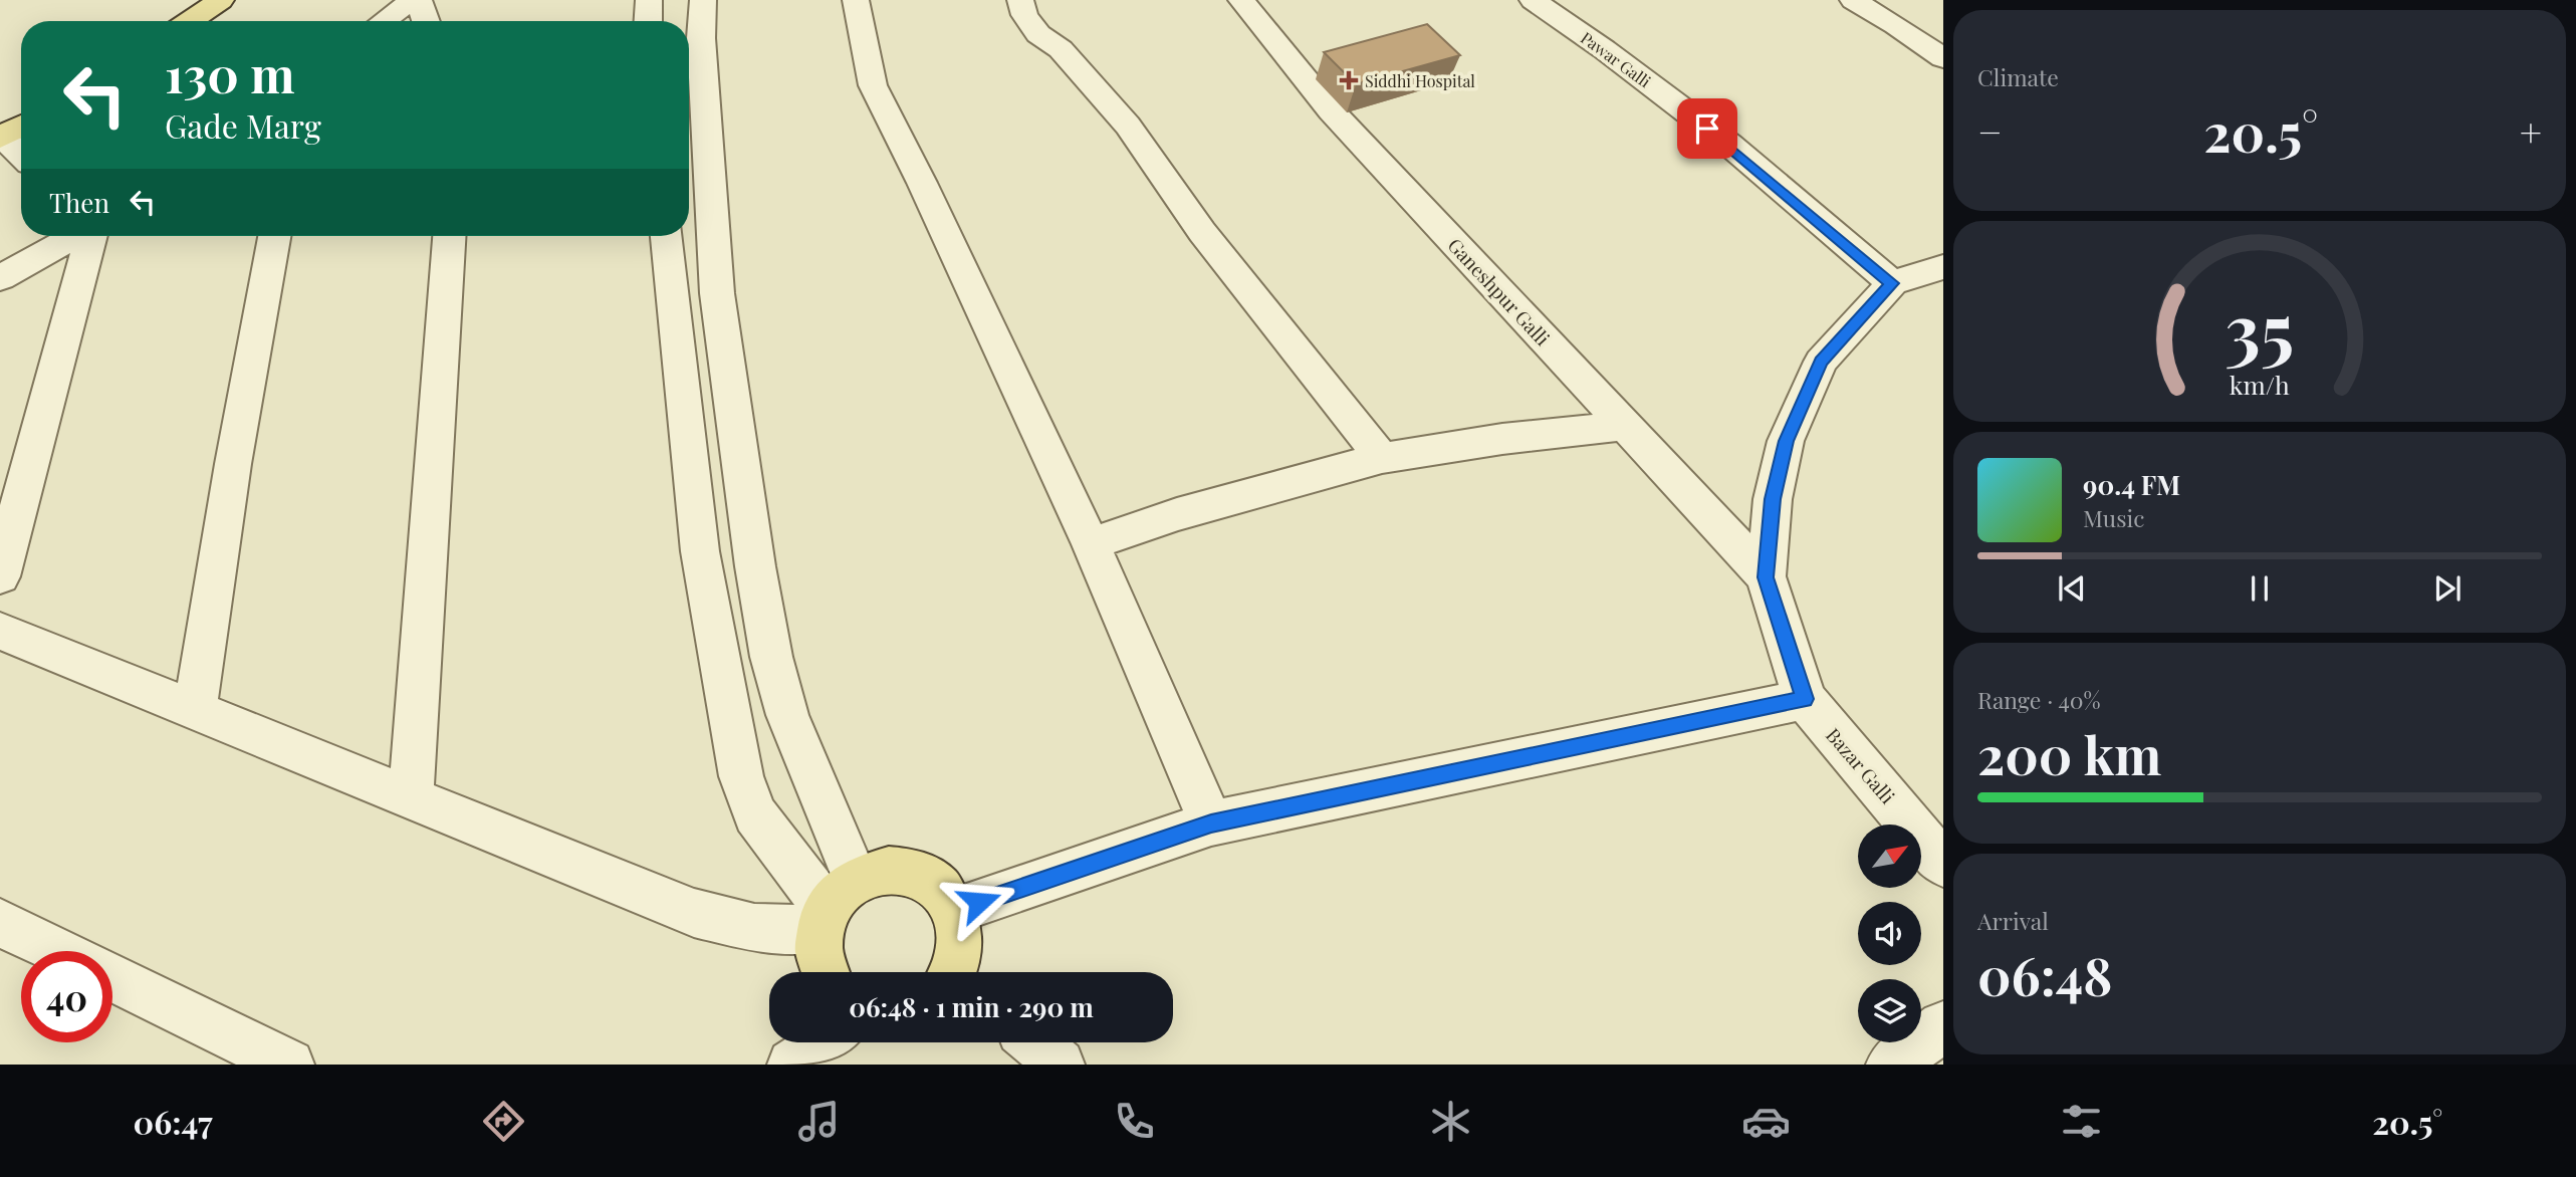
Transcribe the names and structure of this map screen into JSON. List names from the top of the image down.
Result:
{
  "streets": {
    "street": ["Pawar Galli", "Ganeshpur Galli", "Bazar Galli"]
  },
  "places": {
    "health": ["Siddhi Hospital"]
  },
  "north": "top right",
  "page": {
    "tile": [
      "Climate",
      ["Range · 40%", "200 km"],
      ["Arrival", "06:48"]
    ],
    "turn": ["130 m", "Gade Marg"],
    "heat": ["−", "20.5°", "+"],
    "then": "Then",
    "song": ["90.4 FM", "Music"],
    "limit": "40",
    "trip": "06:48 · 1 min · 290 m",
    "tabs": ["06:47", "20.5°"],
    "gauge": ["35", "km/h"]
  }
}
